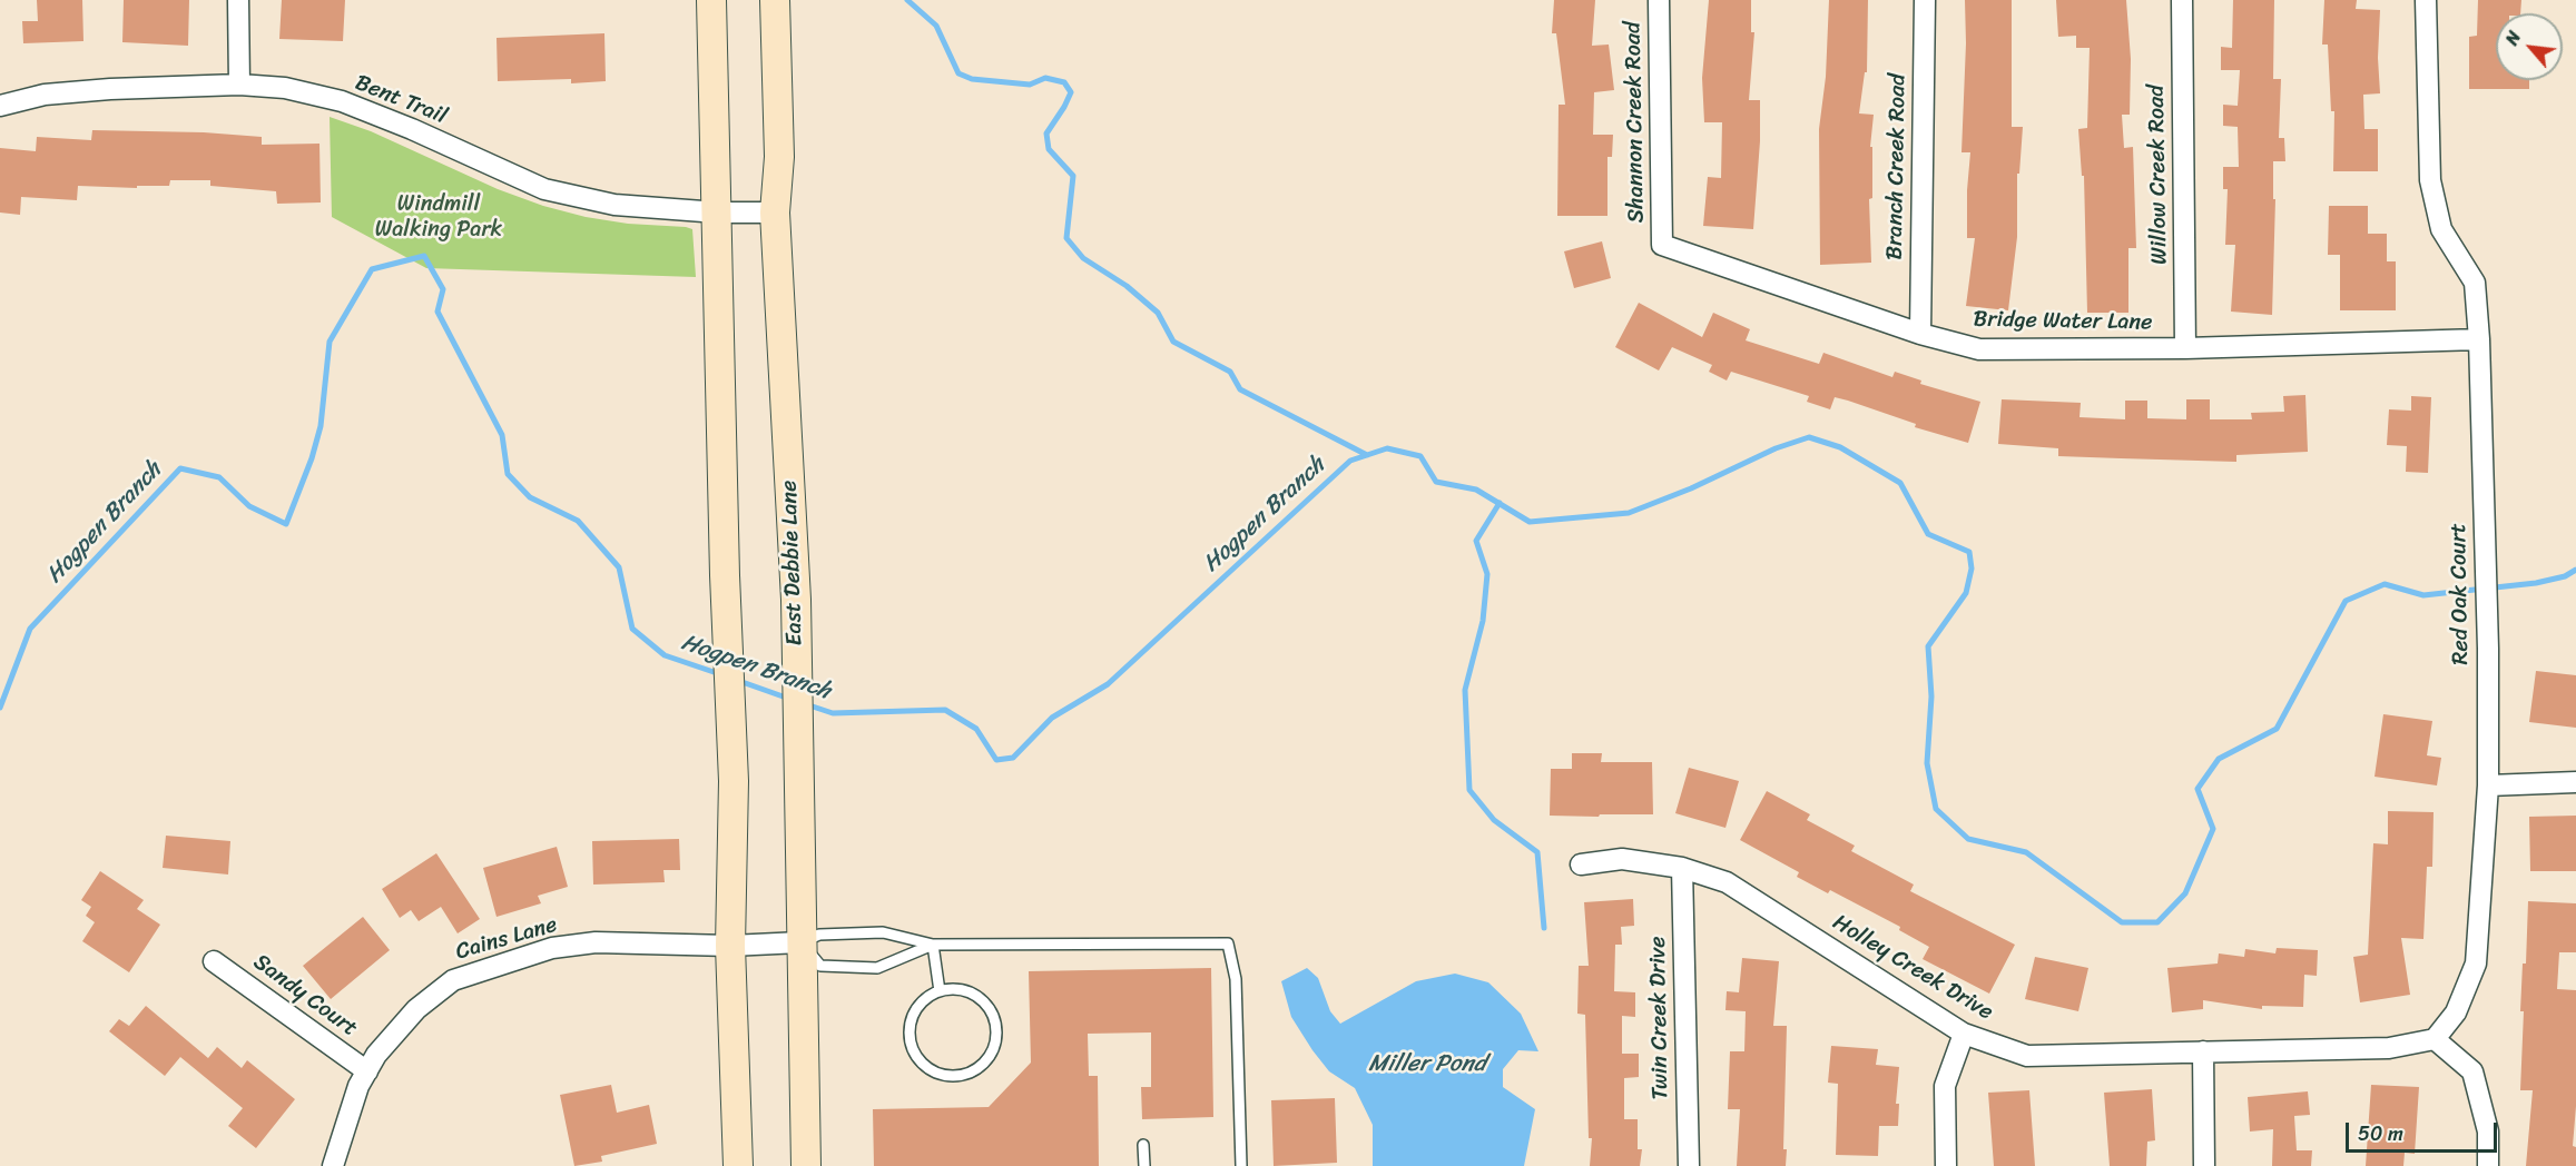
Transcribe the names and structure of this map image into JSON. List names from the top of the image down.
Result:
{
  "streets": {
    "main road": ["East Debbie Lane"],
    "street": [
      "Bent Trail",
      "Shannon Creek Road",
      "Branch Creek Road",
      "Willow Creek Road",
      "Bridge Water Lane",
      "Red Oak Court",
      "Cains Lane",
      "Holley Creek Drive",
      "Sandy Court",
      "Twin Creek Drive"
    ]
  },
  "crossings": [
    ["Bent Trail", "East Debbie Lane"],
    ["Shannon Creek Road", "Bridge Water Lane"],
    ["Branch Creek Road", "Bridge Water Lane"],
    ["Willow Creek Road", "Bridge Water Lane"],
    ["Bridge Water Lane", "Red Oak Court"],
    ["East Debbie Lane", "Cains Lane"],
    ["Red Oak Court", "Holley Creek Drive"],
    ["Cains Lane", "Sandy Court"],
    ["Holley Creek Drive", "Twin Creek Drive"]
  ],
  "water": ["Hogpen Branch", "Miller Pond"],
  "parks": ["Windmill Walking Park"],
  "scale_bar": "50 m",
  "north": "top left"
}
